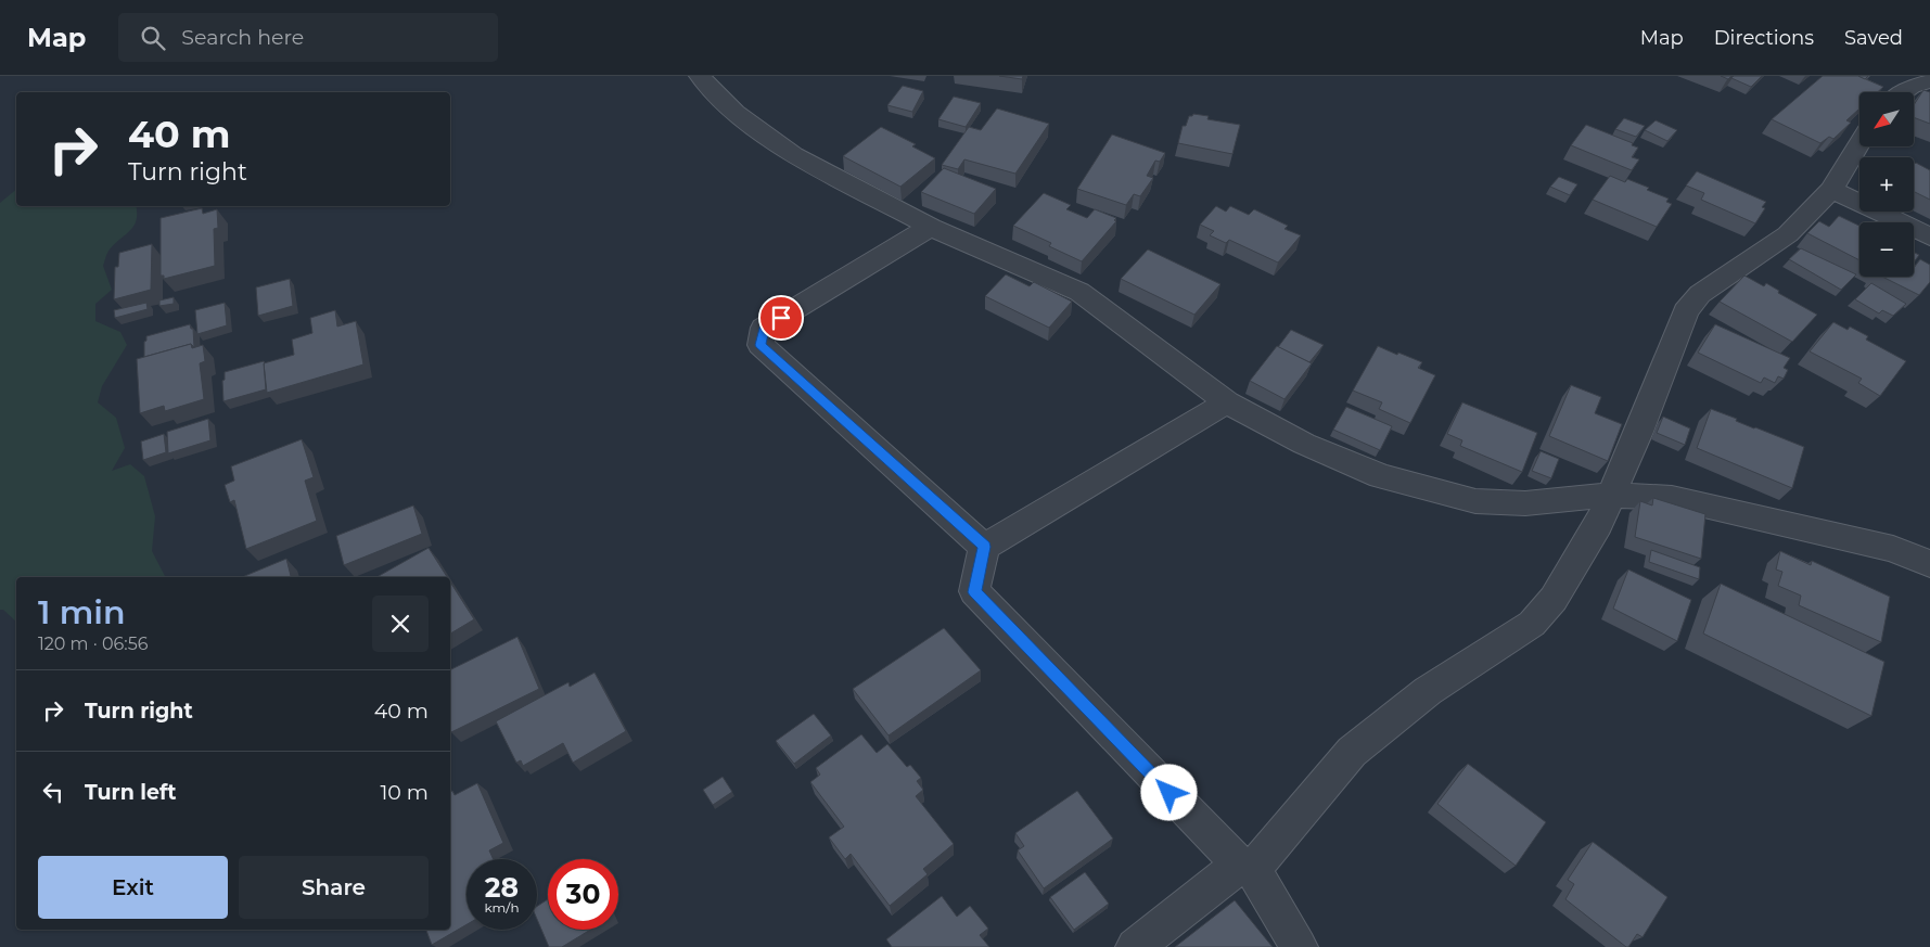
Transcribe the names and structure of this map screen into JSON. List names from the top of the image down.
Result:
{
  "north": "bottom left",
  "page": {
    "header": "Map",
    "search": "Search here",
    "nav": ["Map", "Directions", "Saved"],
    "map_buttons": ["+", "−"],
    "turn": ["40 m", "Turn right"],
    "heading": ["1 min", "120 m · 06:56"],
    "list": [
      {
        "name": "Turn right",
        "value": "40 m"
      },
      {
        "name": "Turn left",
        "value": "10 m"
      }
    ],
    "buttons": ["Exit", "Share"],
    "speed": "28 km/h",
    "limit": "30"
  }
}
